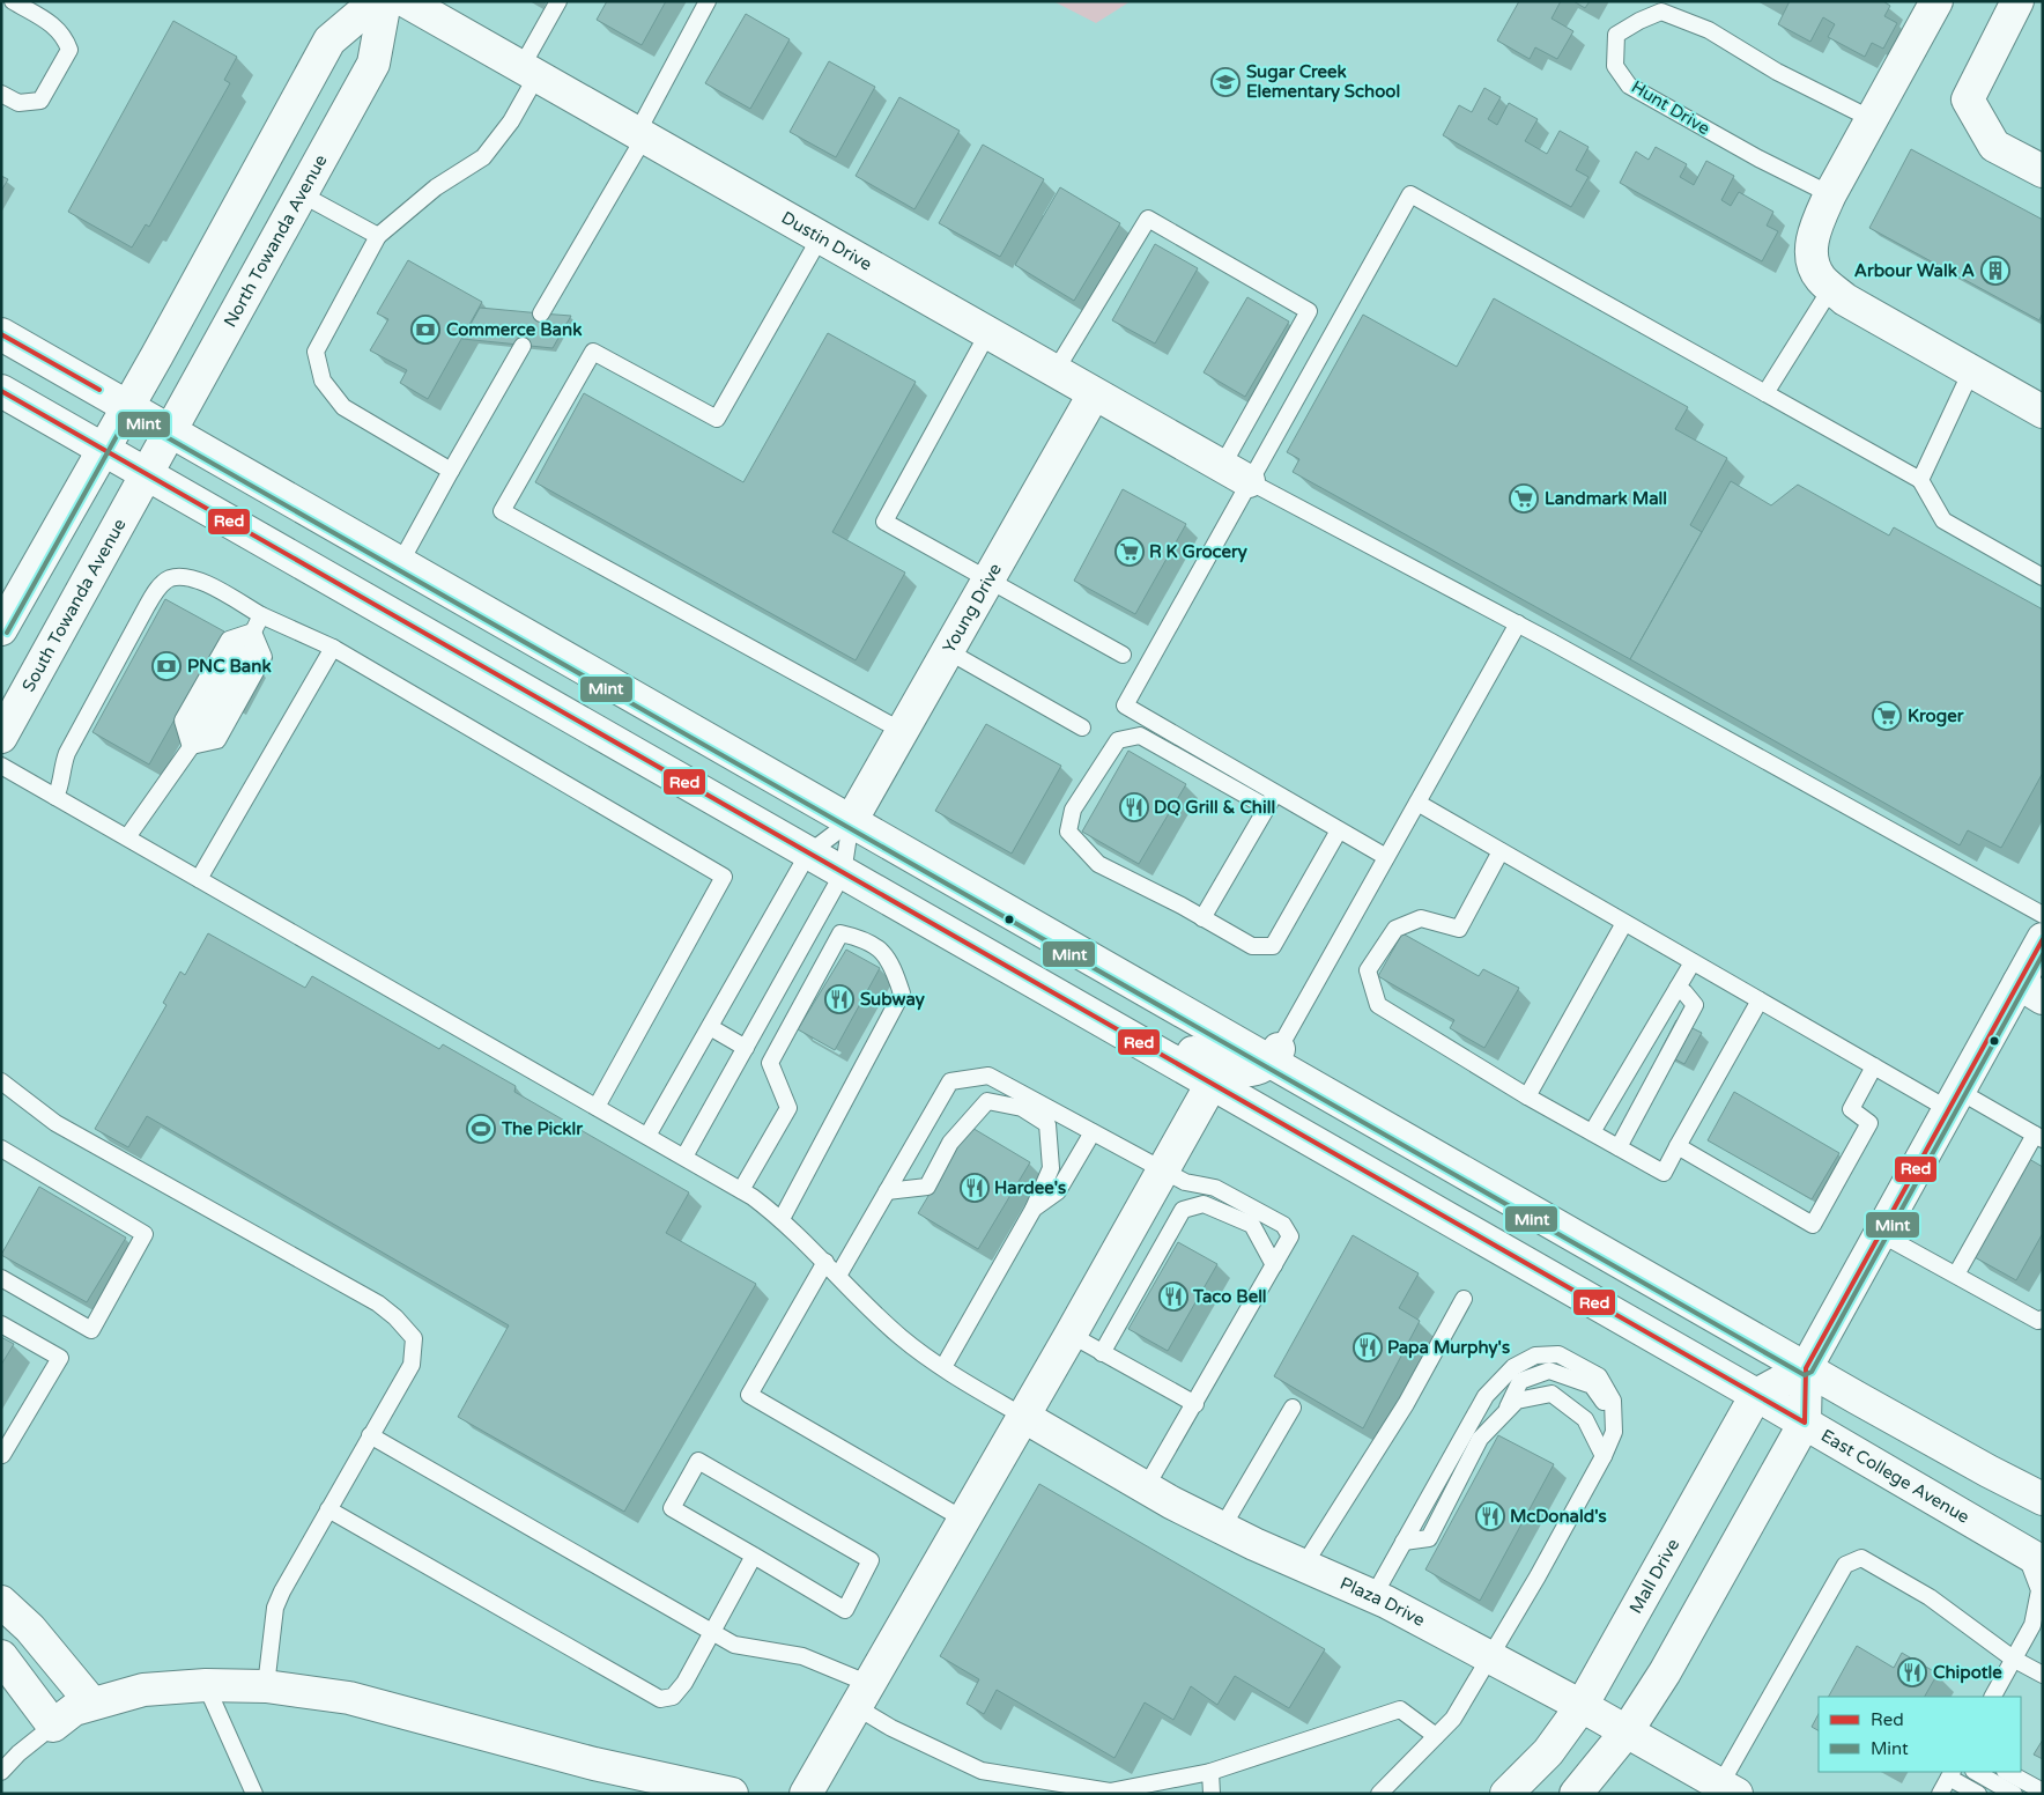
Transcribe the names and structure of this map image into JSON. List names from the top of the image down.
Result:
{
  "streets": {
    "main road": [
      "North Towanda Avenue",
      "Dustin Drive",
      "South Towanda Avenue",
      "Young Drive",
      "East College Avenue",
      "Mall Drive",
      "Plaza Drive"
    ],
    "lane": ["Hunt Drive"]
  },
  "crossings": [
    ["North Towanda Avenue", "South Towanda Avenue"],
    ["North Towanda Avenue", "East College Avenue"],
    ["Dustin Drive", "Young Drive"],
    ["South Towanda Avenue", "East College Avenue"],
    ["East College Avenue", "Mall Drive"],
    ["Mall Drive", "Plaza Drive"]
  ],
  "places": {
    "school or university": ["Sugar Creek Elementary School"],
    "building": ["Arbour Walk A"],
    "bank": ["Commerce Bank", "PNC Bank"],
    "supermarket": ["Landmark Mall", "R K Grocery", "Kroger"],
    "restaurant": [
      "DQ Grill & Chill",
      "Subway",
      "Hardee's",
      "Taco Bell",
      "Papa Murphy's",
      "McDonald's",
      "Chipotle"
    ],
    "sports": ["The Picklr"]
  },
  "lines": ["transit line Red", "transit line Mint"],
  "legend": ["Red", "Mint"]
}
